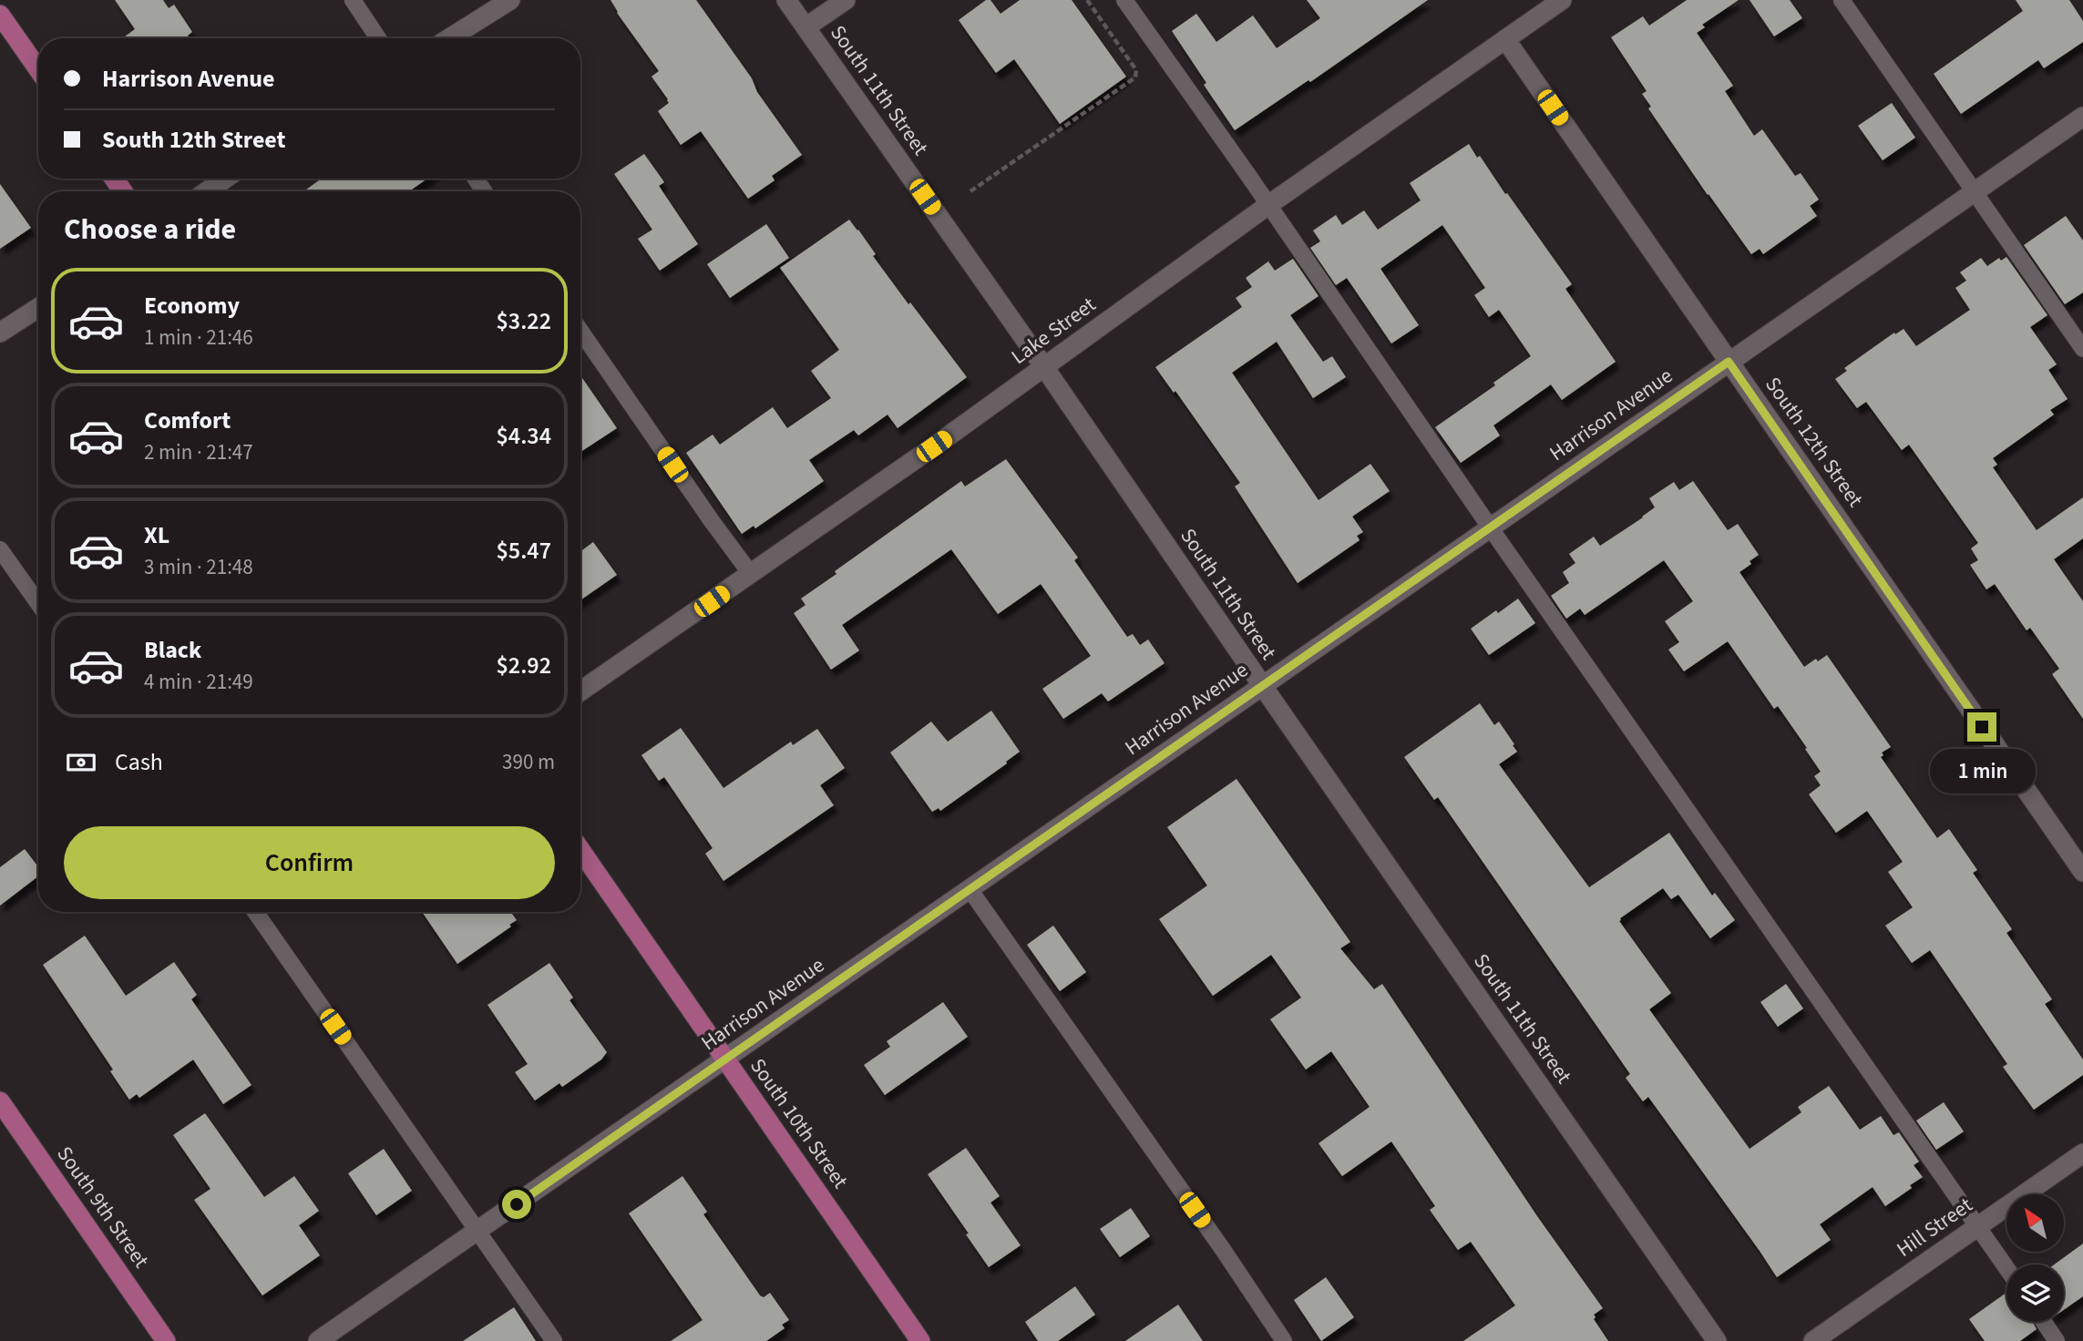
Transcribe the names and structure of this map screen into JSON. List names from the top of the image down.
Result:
{
  "streets": {
    "main road": ["South 10th Street", "South 9th Street"],
    "street": [
      "South 11th Street",
      "Lake Street",
      "Harrison Avenue",
      "South 12th Street",
      "Hill Street"
    ]
  },
  "crossings": [
    ["South 11th Street", "Lake Street"],
    ["South 11th Street", "Harrison Avenue"],
    ["Lake Street", "South 12th Street"],
    ["Harrison Avenue", "South 12th Street"],
    ["Harrison Avenue", "South 10th Street"]
  ],
  "north": "top left",
  "page": {
    "banner": ["Harrison Avenue", "South 12th Street"],
    "heading": "Choose a ride",
    "list": [
      {
        "name": "Economy",
        "note": "1 min · 21:46",
        "value": "$3.22"
      },
      {
        "name": "Comfort",
        "note": "2 min · 21:47",
        "value": "$4.34"
      },
      {
        "name": "XL",
        "note": "3 min · 21:48",
        "value": "$5.47"
      },
      {
        "name": "Black",
        "note": "4 min · 21:49",
        "value": "$2.92"
      }
    ],
    "pay": ["Cash", "390 m"],
    "bubble": "1 min",
    "buttons": "Confirm"
  }
}
